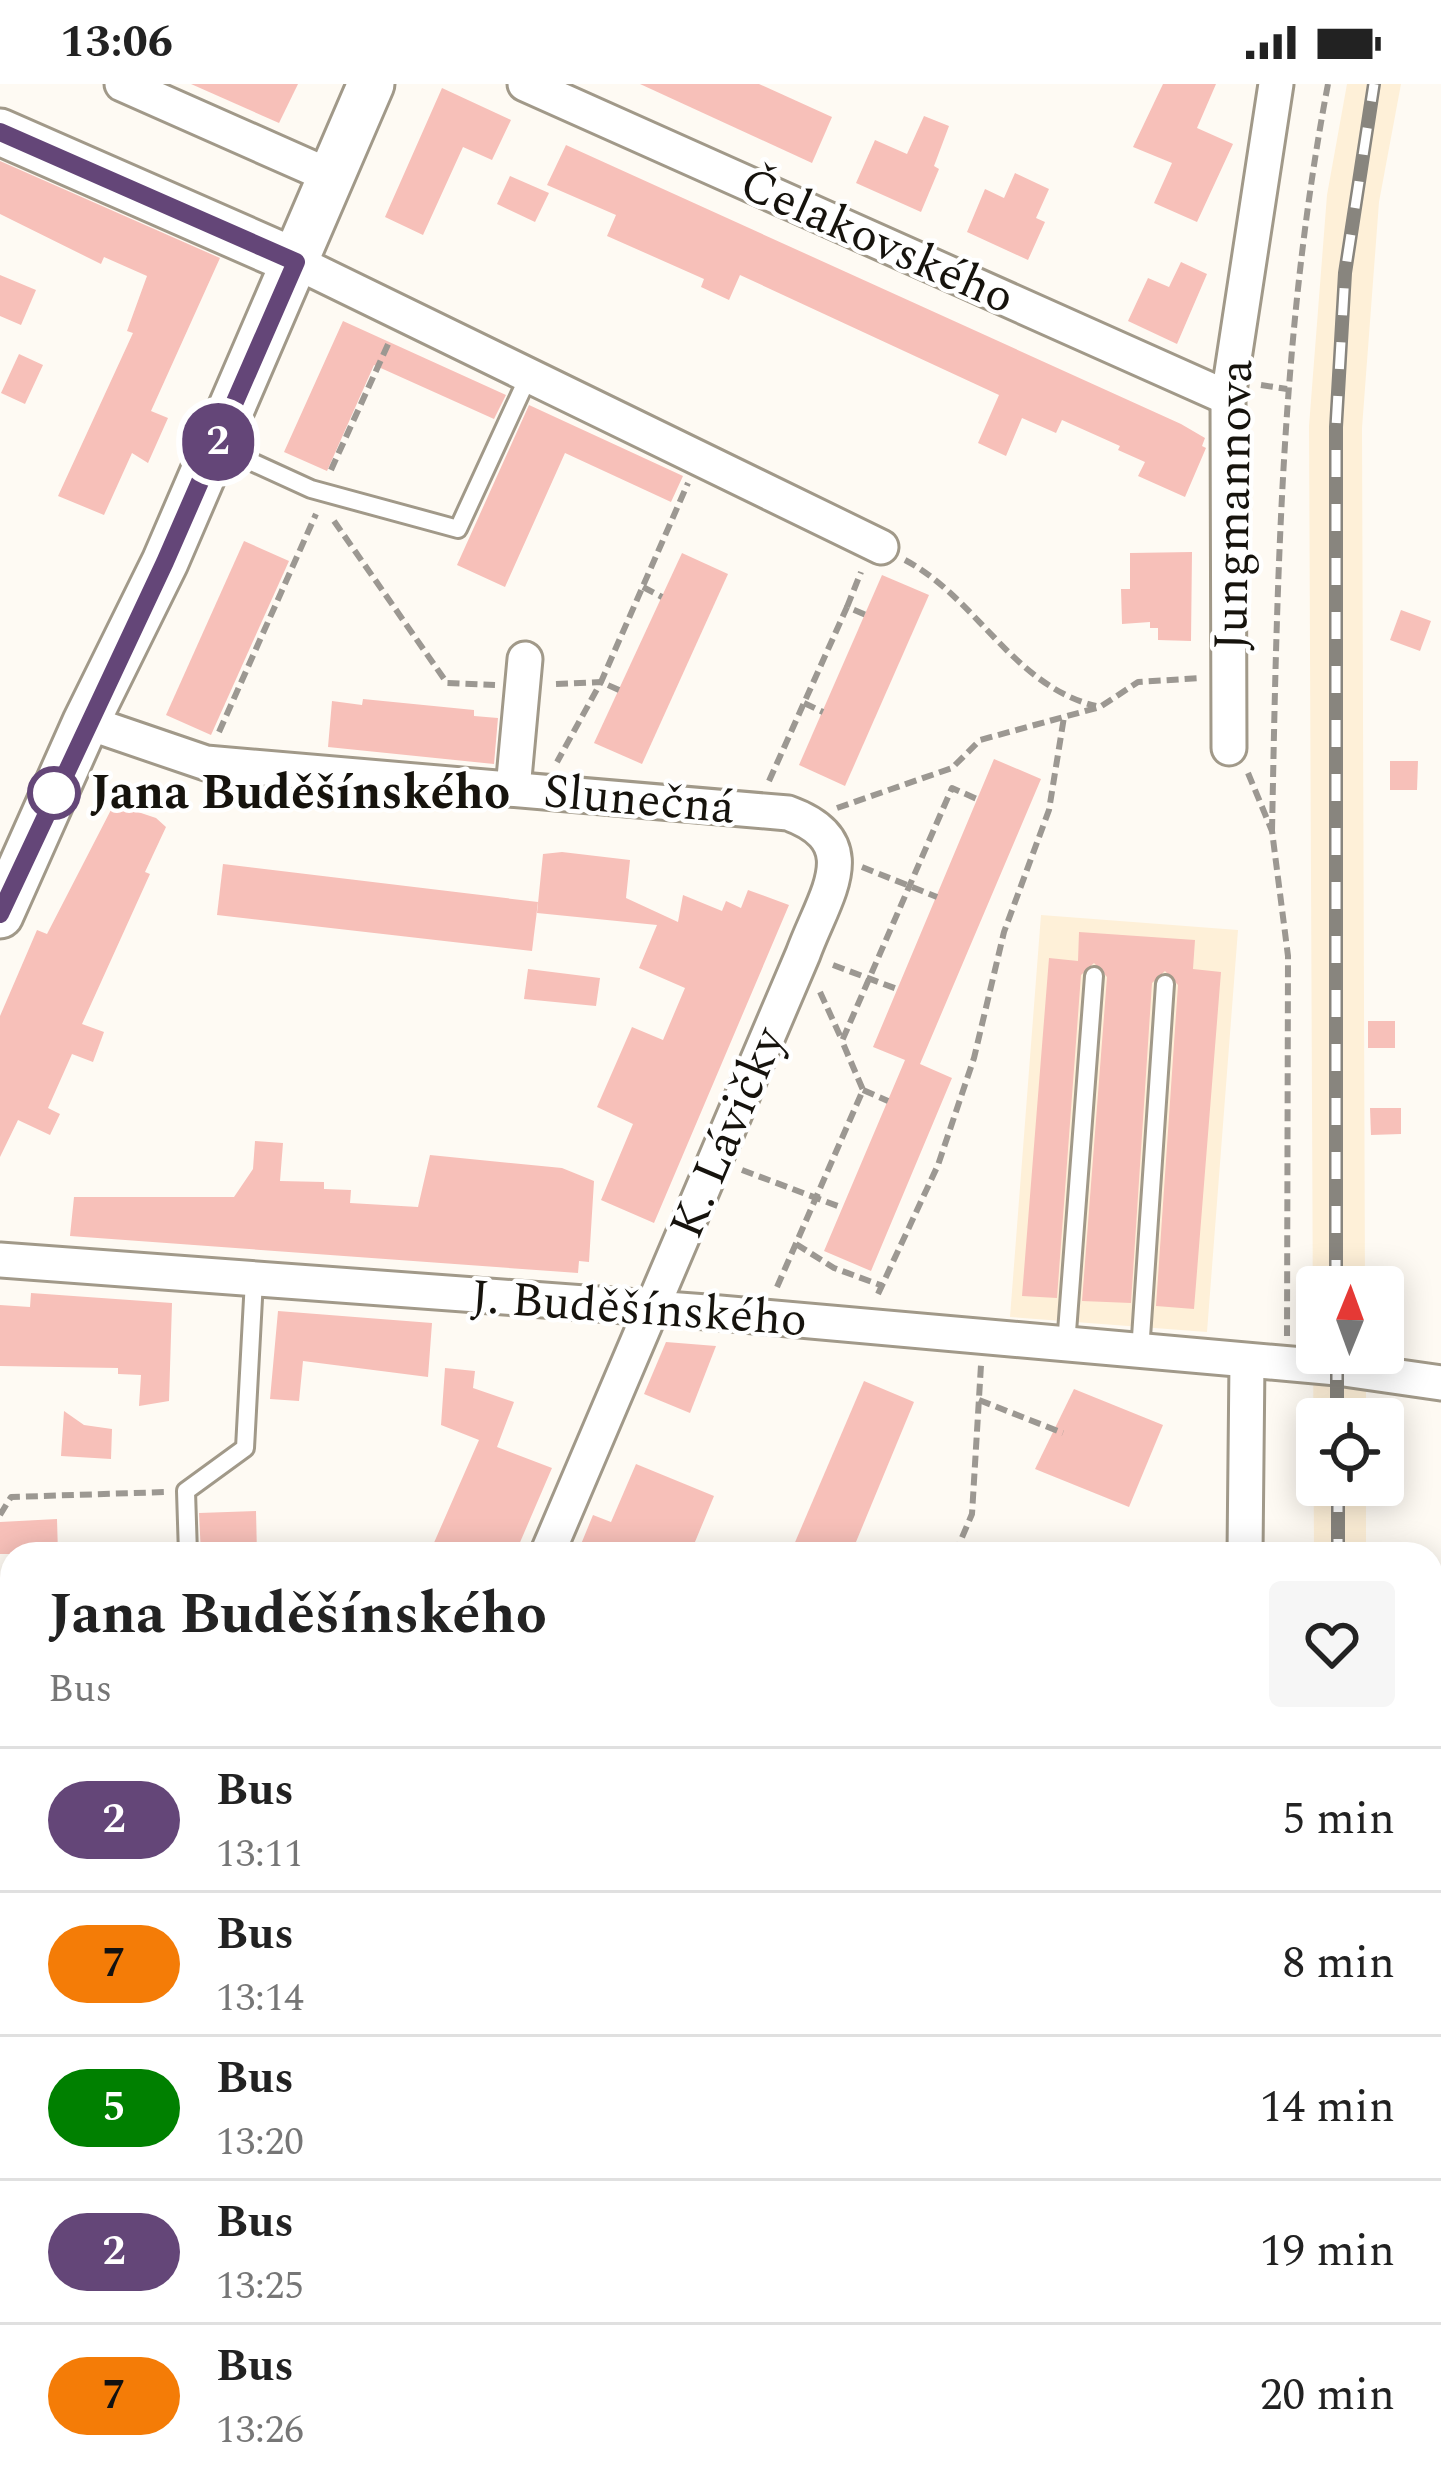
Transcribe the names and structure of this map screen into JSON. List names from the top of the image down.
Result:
{
  "streets": {
    "street": [
      "Čelakovského",
      "Jungmannova",
      "Slunečná",
      "K. Lávičky",
      "J. Buděšínského"
    ]
  },
  "crossings": [
    ["Čelakovského", "Jungmannova"],
    ["Slunečná", "K. Lávičky"],
    ["K. Lávičky", "J. Buděšínského"]
  ],
  "places": ["Jana Buděšínského"],
  "lines": ["bus line 2"],
  "north": "top",
  "page": {
    "status": "13:06",
    "on_map": "2",
    "heading": ["Jana Buděšínského", "Bus"],
    "list": [
      {
        "mark": "2",
        "name": "Bus",
        "note": "13:11",
        "value": "5 min"
      },
      {
        "mark": "7",
        "name": "Bus",
        "note": "13:14",
        "value": "8 min"
      },
      {
        "mark": "5",
        "name": "Bus",
        "note": "13:20",
        "value": "14 min"
      },
      {
        "mark": "2",
        "name": "Bus",
        "note": "13:25",
        "value": "19 min"
      },
      {
        "mark": "7",
        "name": "Bus",
        "note": "13:26",
        "value": "20 min"
      }
    ]
  }
}
